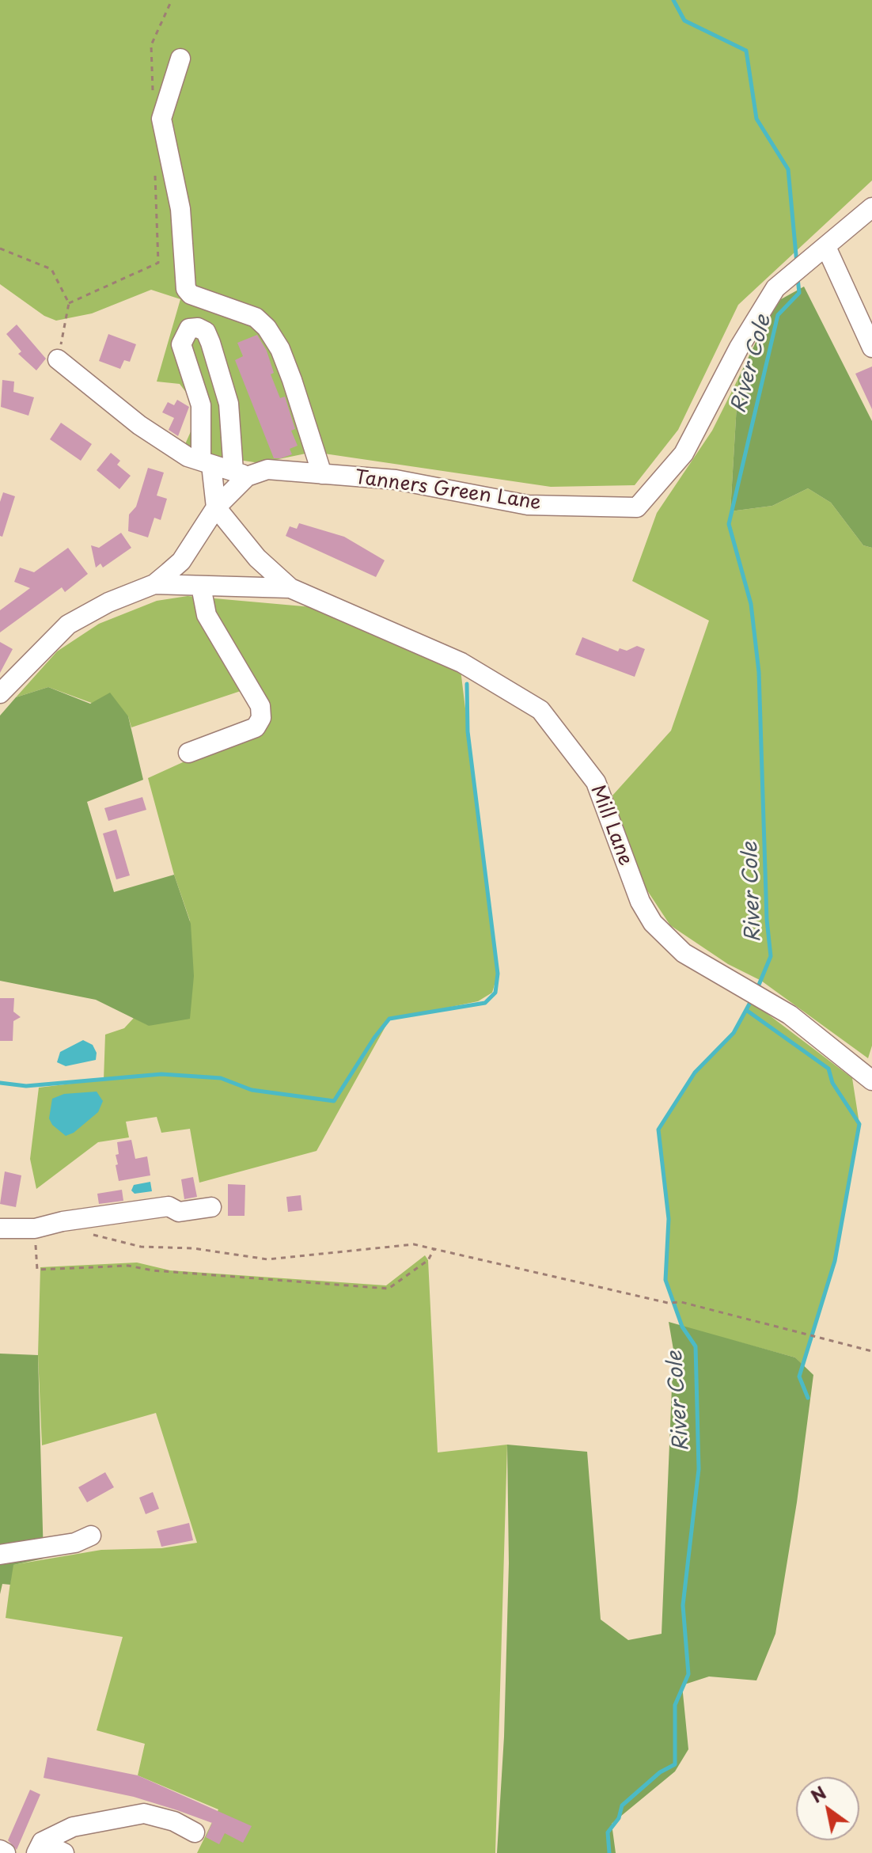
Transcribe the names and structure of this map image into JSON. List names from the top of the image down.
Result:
{
  "streets": {
    "street": ["Tanners Green Lane", "Mill Lane"]
  },
  "water": ["River Cole"],
  "north": "top left"
}
